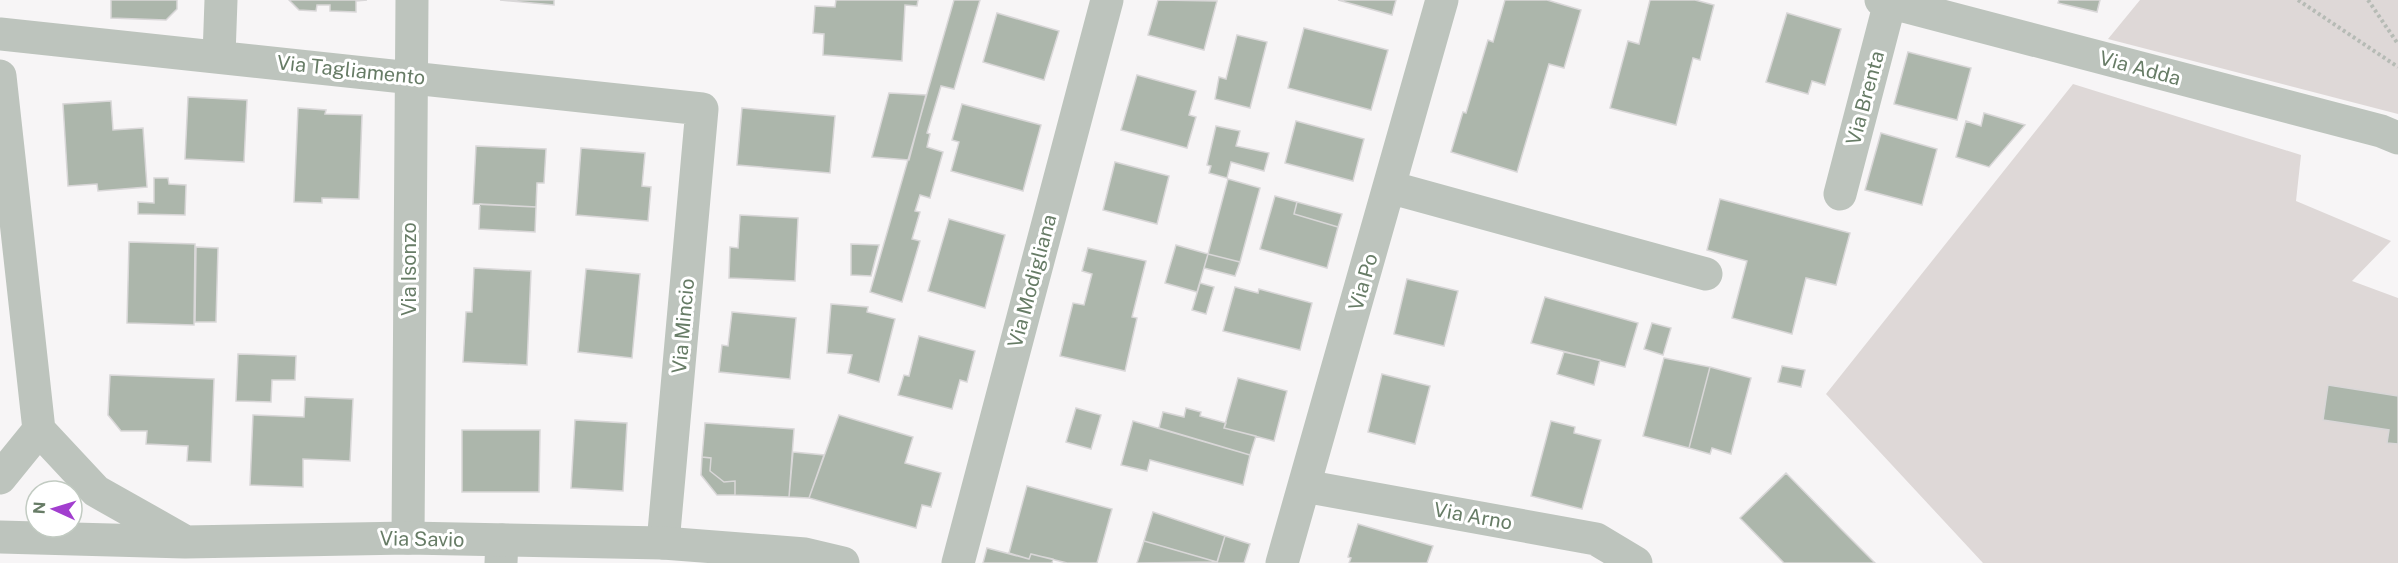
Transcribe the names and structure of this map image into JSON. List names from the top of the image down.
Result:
{
  "streets": {
    "street": [
      "Via Adda",
      "Via Tagliamento",
      "Via Brenta",
      "Via Isonzo",
      "Via Modigliana",
      "Via Po",
      "Via Mincio",
      "Via Arno",
      "Via Savio"
    ]
  },
  "crossings": [
    ["Via Adda", "Via Brenta"],
    ["Via Tagliamento", "Via Isonzo"],
    ["Via Tagliamento", "Via Mincio"],
    ["Via Isonzo", "Via Savio"],
    ["Via Po", "Via Arno"],
    ["Via Mincio", "Via Savio"]
  ],
  "north": "left"
}
